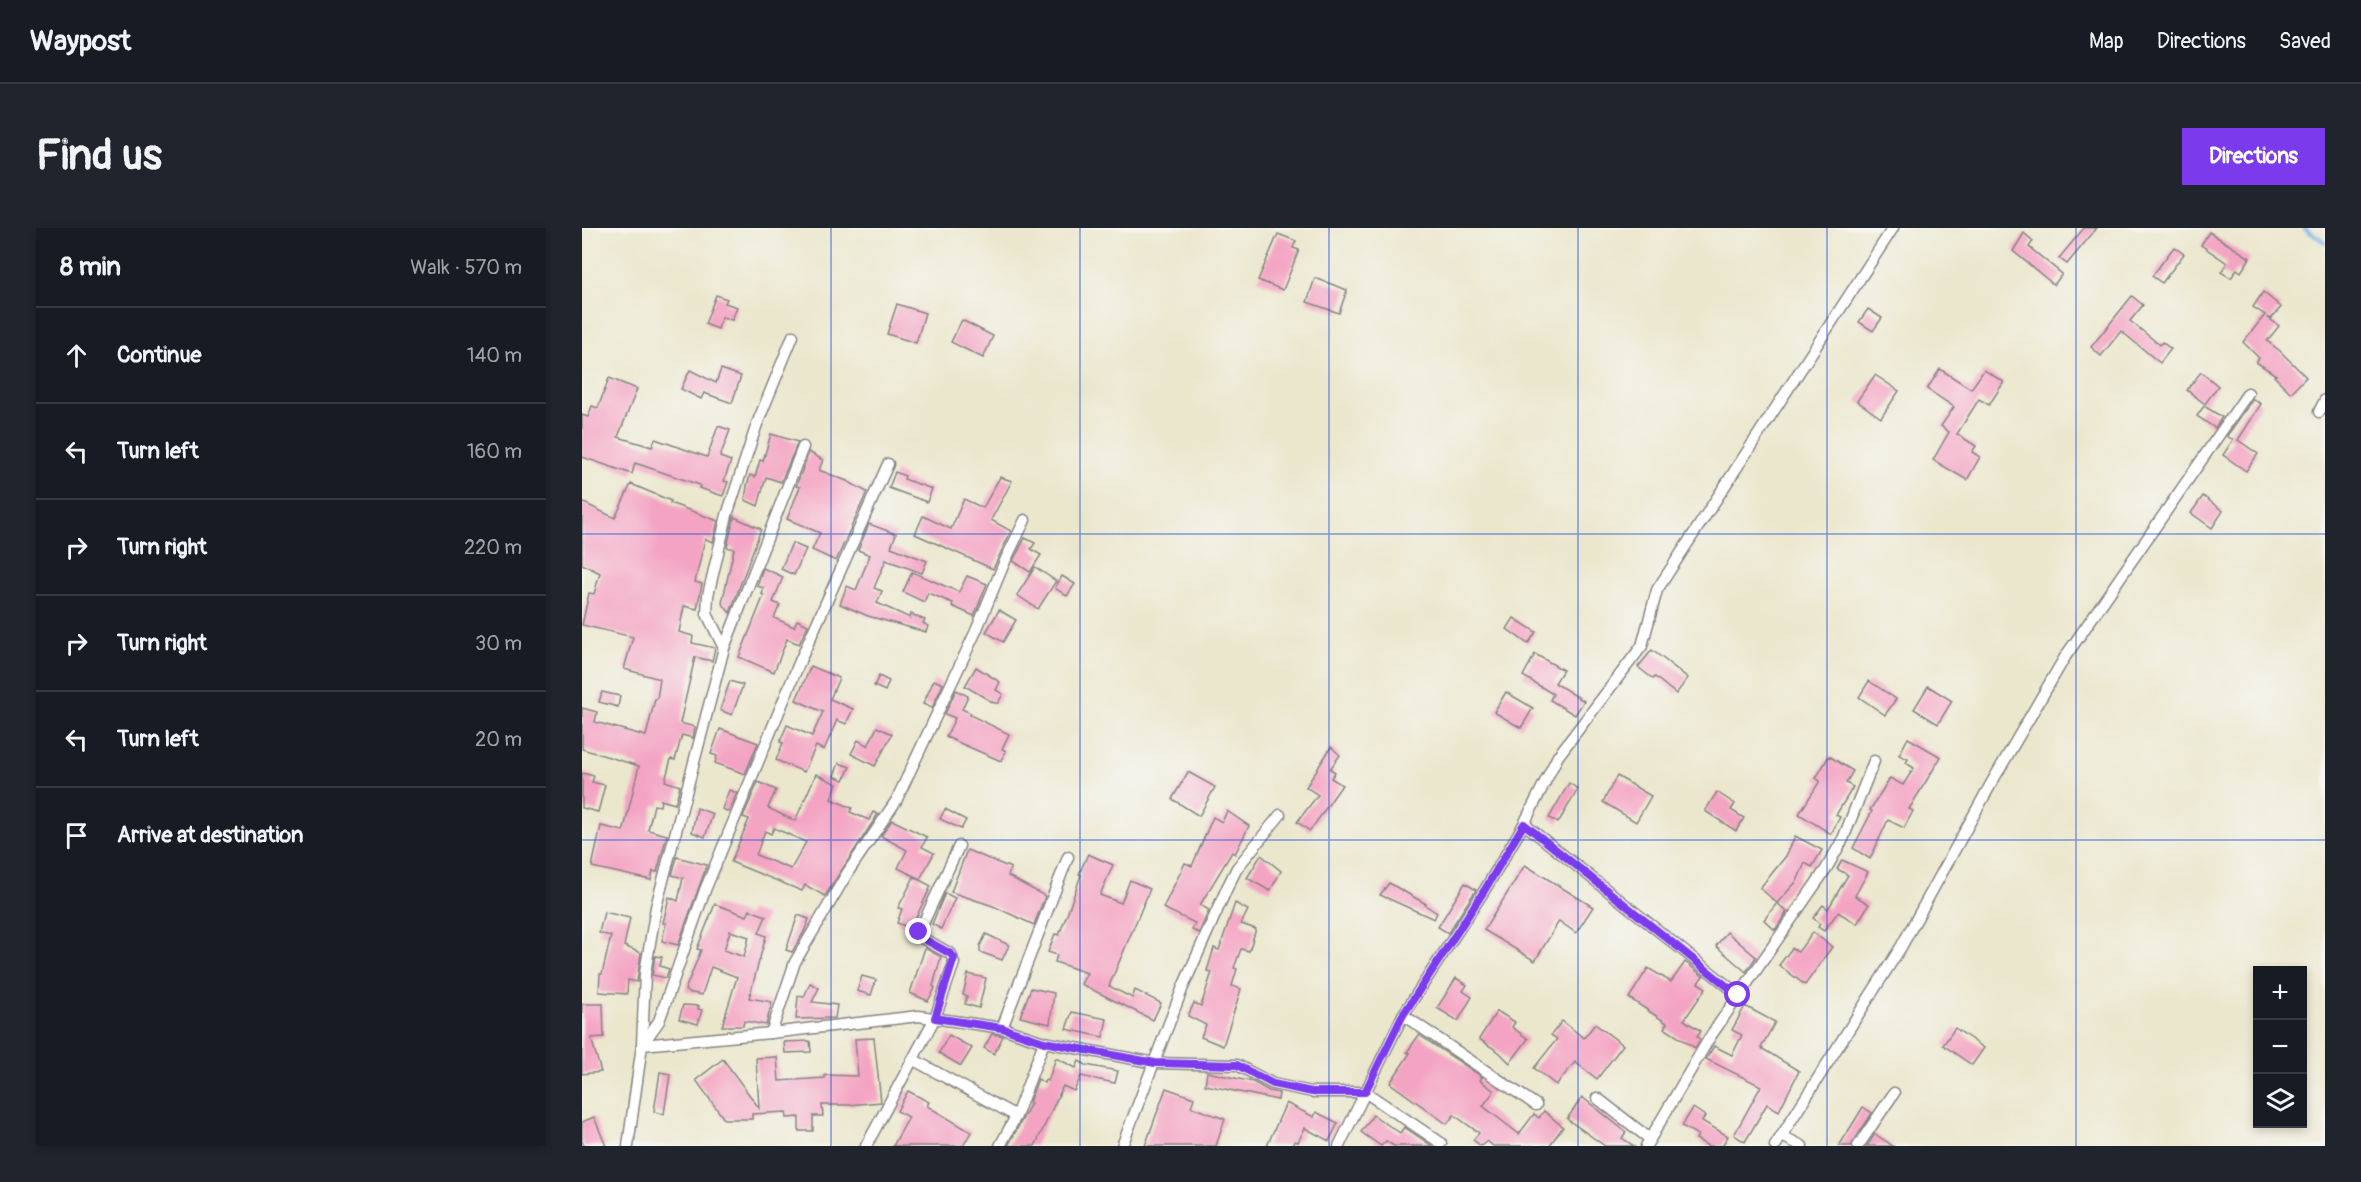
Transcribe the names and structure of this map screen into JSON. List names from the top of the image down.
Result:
{
  "page": {
    "header": "Waypost",
    "nav": ["Map", "Directions", "Saved"],
    "buttons": "Directions",
    "title": "Find us",
    "heading": ["8 min", "Walk · 570 m"],
    "list": [
      ["Continue", "140 m"],
      ["Turn left", "160 m"],
      ["Turn right", "220 m"],
      ["Turn right", "30 m"],
      ["Turn left", "20 m"],
      "Arrive at destination"
    ],
    "map_buttons": ["+", "−"]
  }
}
